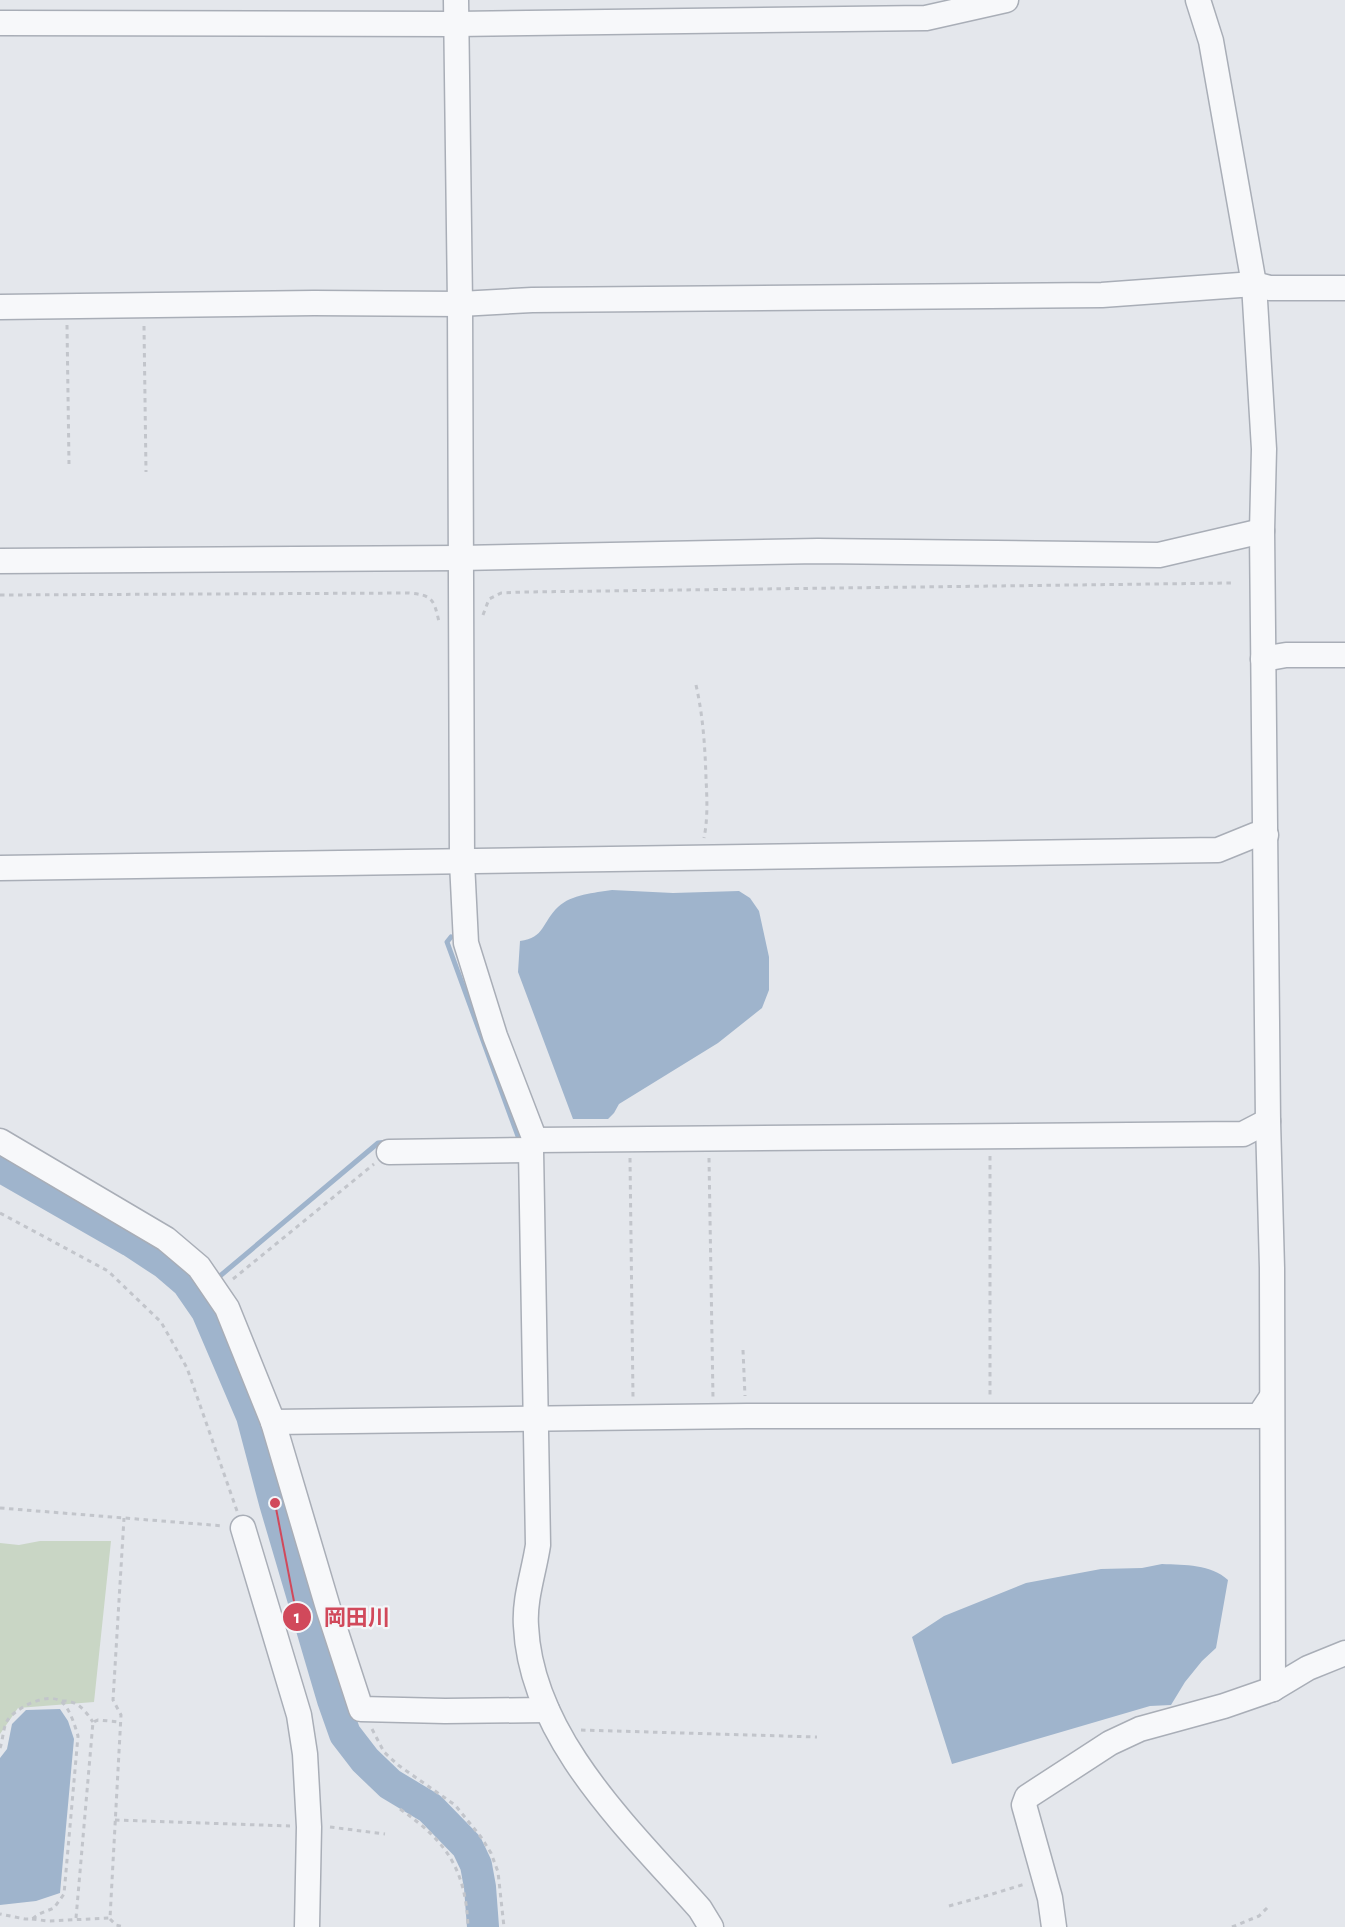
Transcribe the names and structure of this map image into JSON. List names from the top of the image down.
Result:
{
  "places": ["岡田川"]
}
